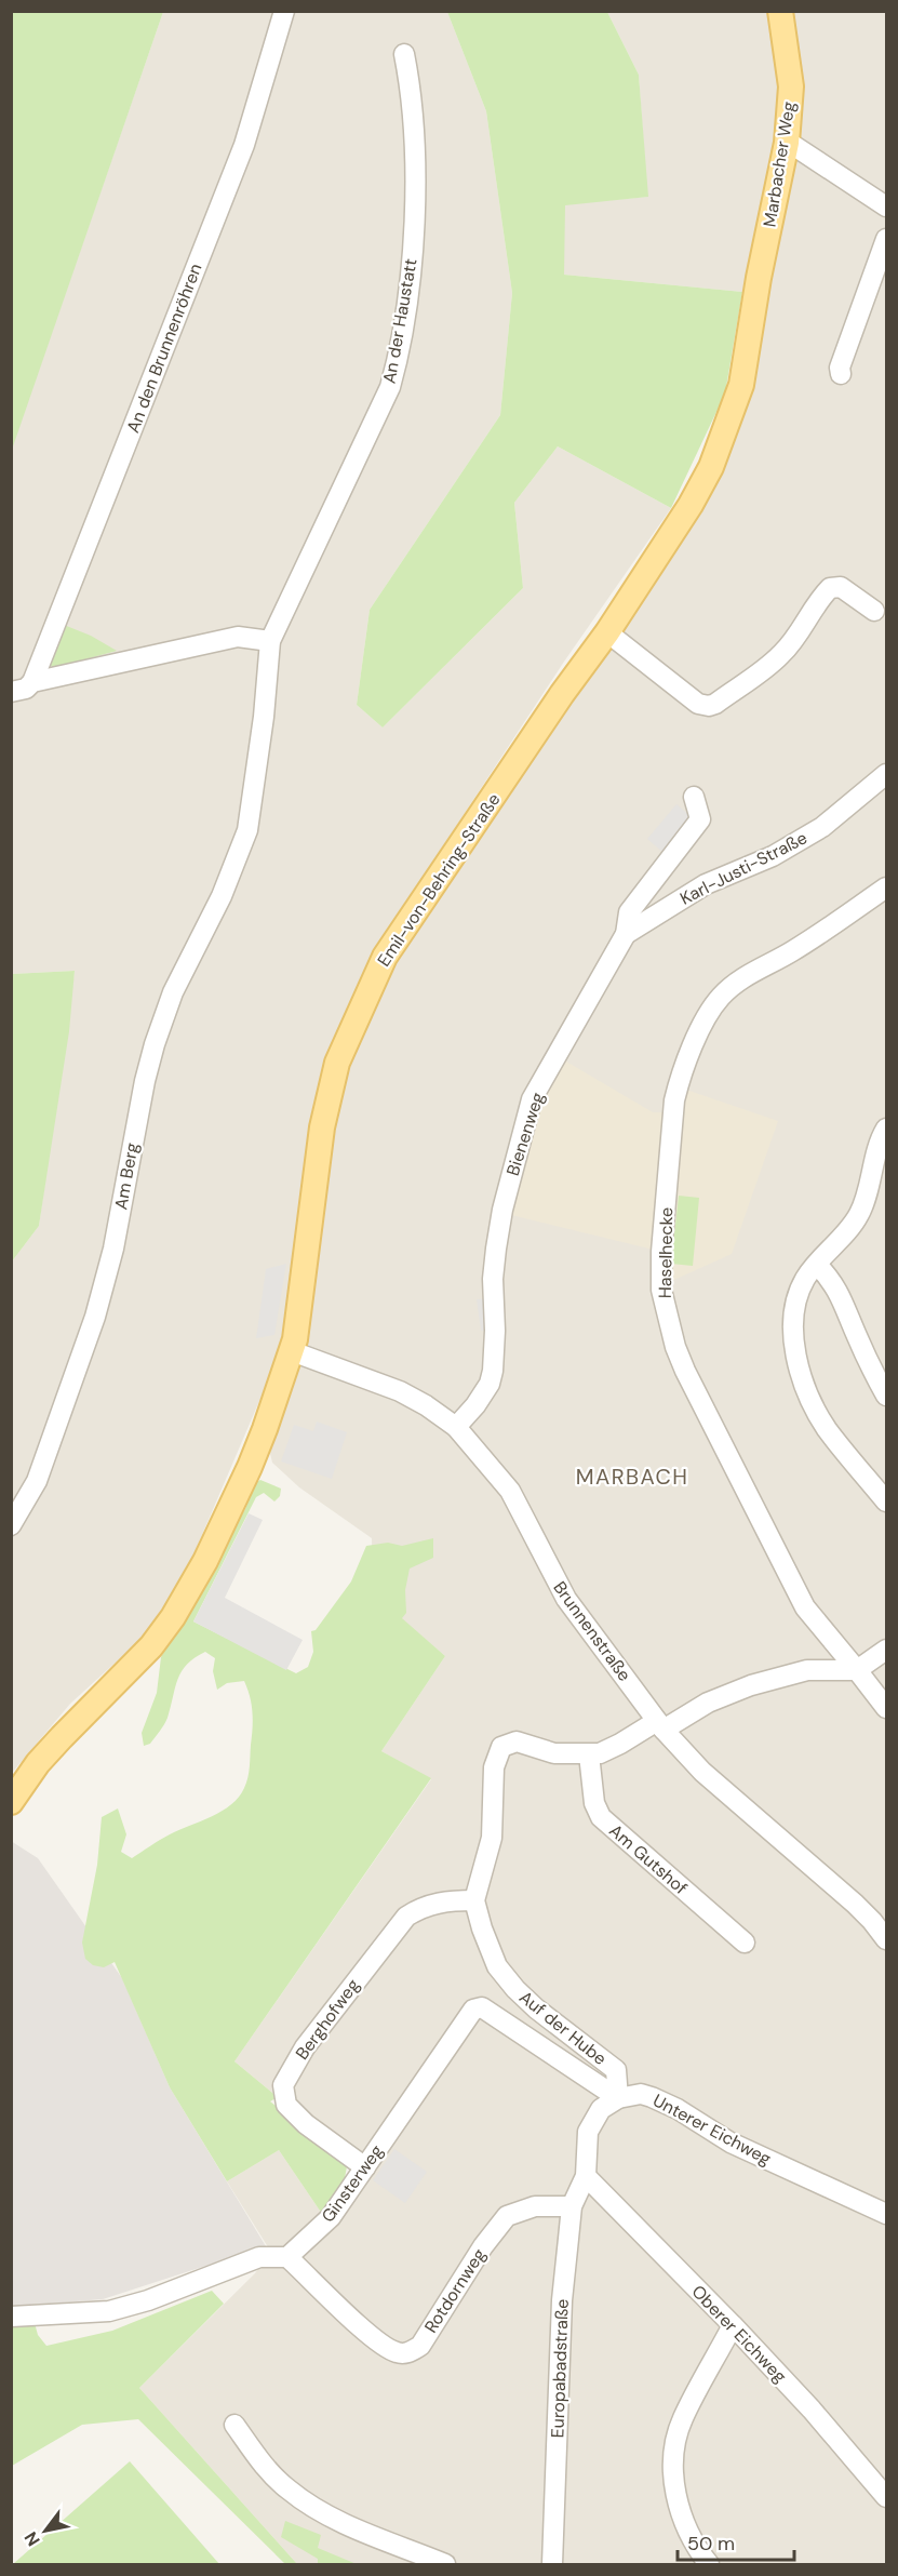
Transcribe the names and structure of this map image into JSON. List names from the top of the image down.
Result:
{
  "streets": {
    "main road": ["Marbacher Weg", "Emil-von-Behring-Straße"],
    "street": [
      "An der Haustatt",
      "An den Brunnenröhren",
      "Karl-Justi-Straße",
      "Bienenweg",
      "Am Berg",
      "Haselhecke",
      "Brunnenstraße",
      "Am Gutshof",
      "Berghofweg",
      "Auf der Hube",
      "Unterer Eichweg",
      "Ginsterweg",
      "Rotdornweg",
      "Oberer Eichweg",
      "Europabadstraße"
    ]
  },
  "crossings": [
    ["Marbacher Weg", "Emil-von-Behring-Straße"],
    ["An der Haustatt", "Am Berg"],
    ["Karl-Justi-Straße", "Bienenweg"],
    ["Emil-von-Behring-Straße", "Brunnenstraße"],
    ["Bienenweg", "Brunnenstraße"],
    ["Berghofweg", "Auf der Hube"],
    ["Berghofweg", "Ginsterweg"],
    ["Auf der Hube", "Unterer Eichweg"],
    ["Auf der Hube", "Ginsterweg"],
    ["Unterer Eichweg", "Ginsterweg"],
    ["Ginsterweg", "Rotdornweg"],
    ["Rotdornweg", "Europabadstraße"],
    ["Oberer Eichweg", "Europabadstraße"]
  ],
  "districts": ["MARBACH"],
  "scale_bar": "50 m",
  "north": "bottom left"
}
